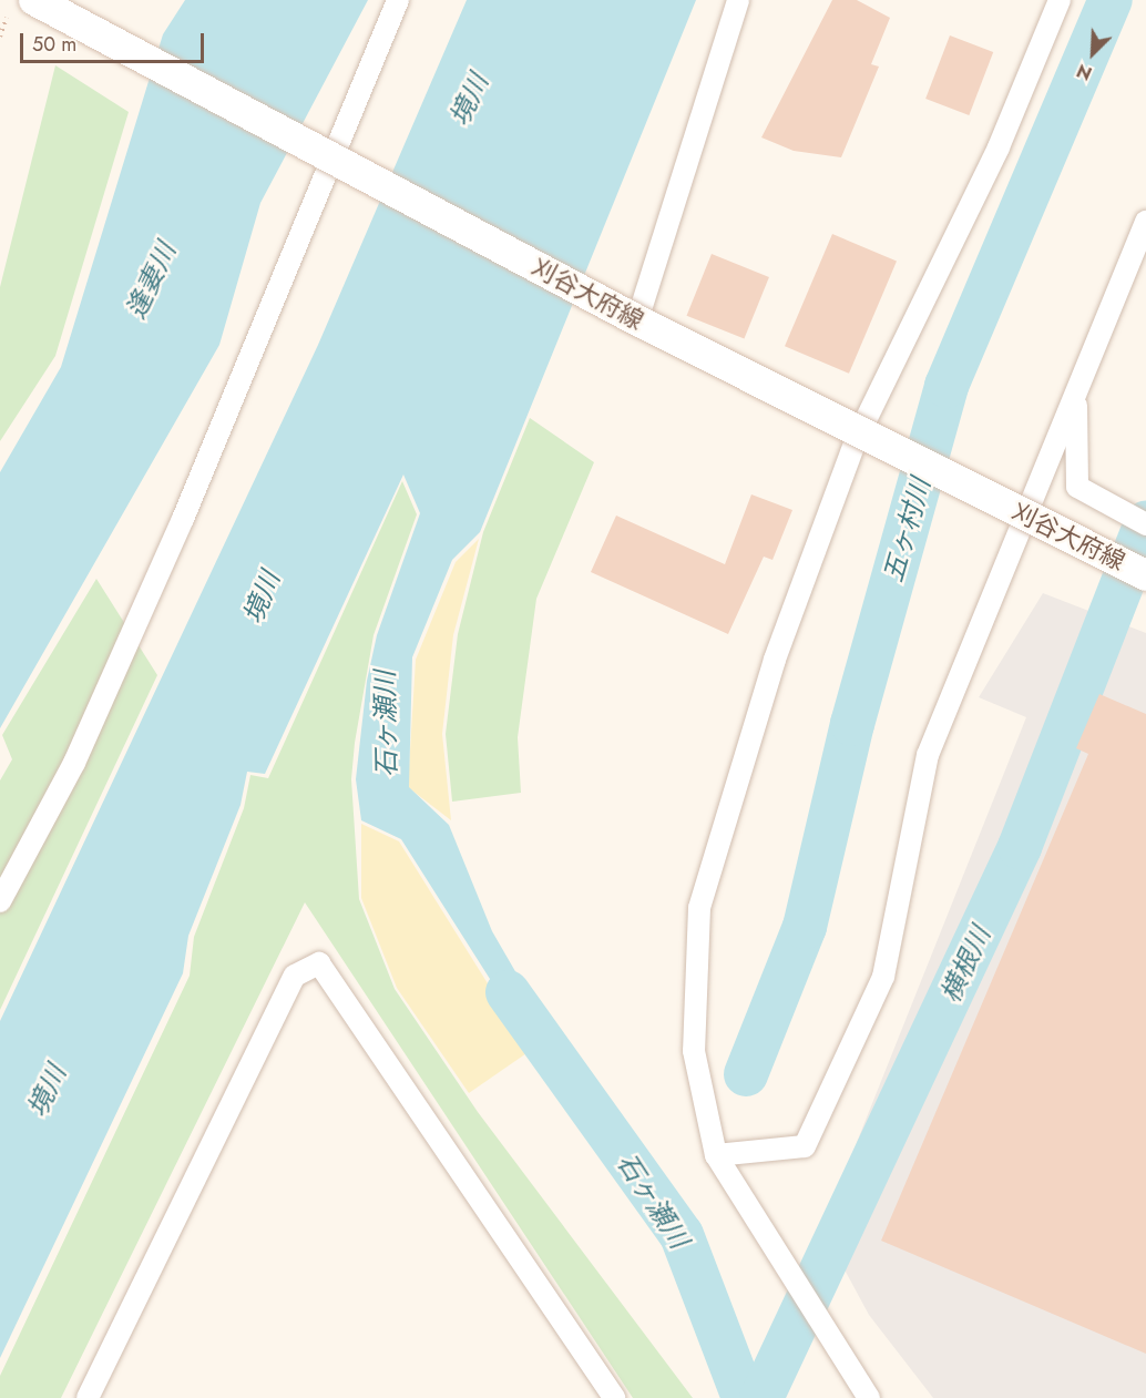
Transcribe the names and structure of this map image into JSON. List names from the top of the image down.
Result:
{
  "streets": {
    "main road": ["刈谷大府線"]
  },
  "water": [
    "境川",
    "逢妻川",
    "五ヶ村川",
    "石ヶ瀬川",
    "横根川"
  ],
  "scale_bar": "50 m",
  "north": "bottom left"
}
